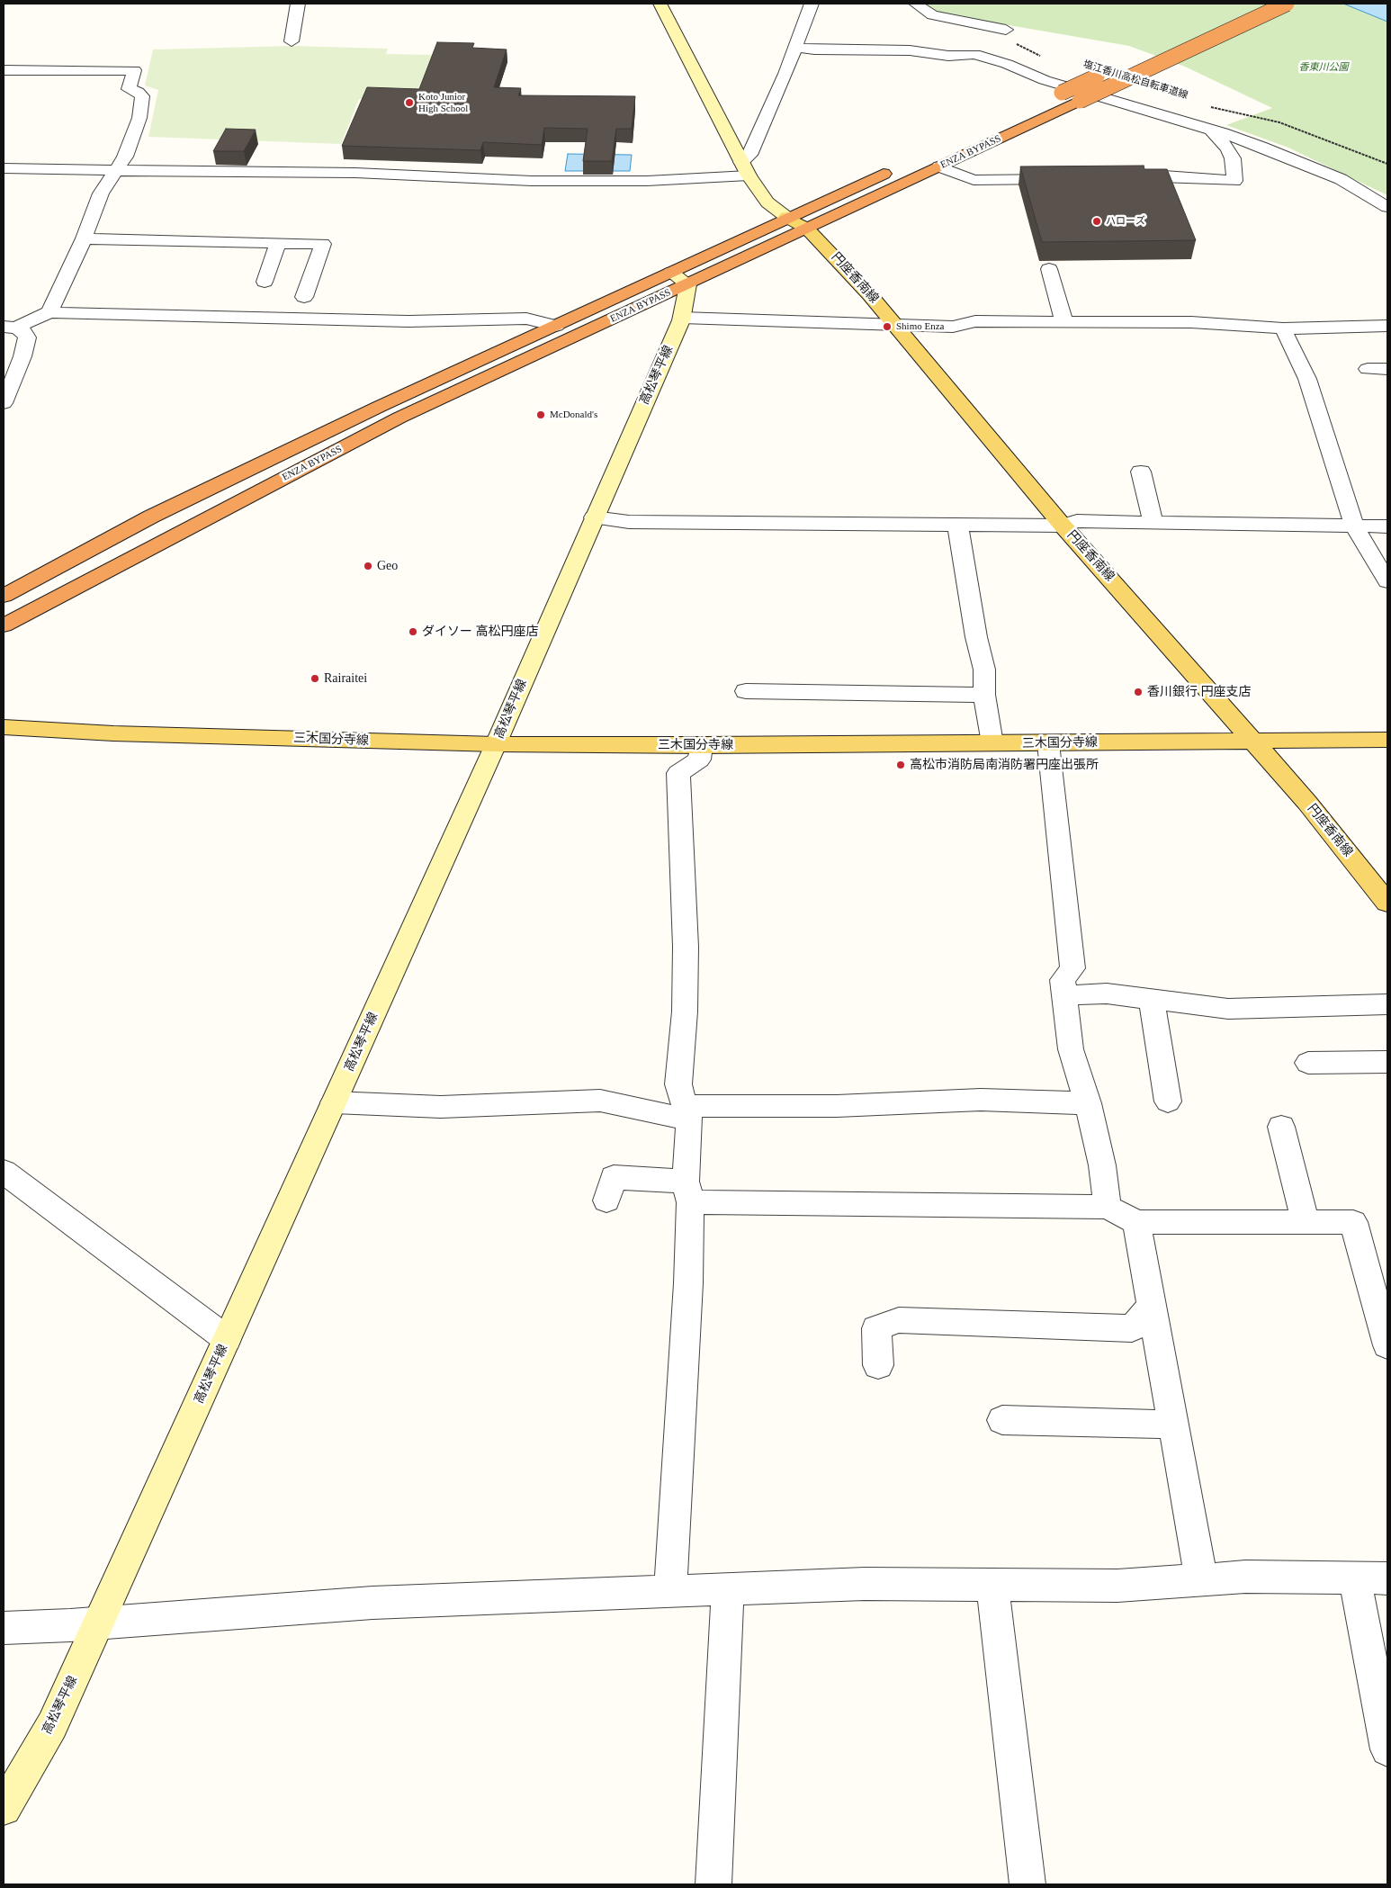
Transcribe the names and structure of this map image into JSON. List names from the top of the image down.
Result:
{
  "streets": {
    "highway": ["ENZA BYPASS"],
    "main road": ["円座香南線", "高松琴平線", "三木国分寺線"],
    "path": ["塩江香川高松自転車道線"]
  },
  "crossings": [
    ["ENZA BYPASS", "円座香南線"],
    ["ENZA BYPASS", "高松琴平線"],
    ["円座香南線", "三木国分寺線"],
    ["高松琴平線", "三木国分寺線"]
  ],
  "parks": ["香東川公園"],
  "places": [
    "Koto Junior High School",
    "ハローズ",
    "Shimo Enza",
    "McDonald's",
    "Geo",
    "ダイソー 高松円座店",
    "Rairaitei",
    "香川銀行 円座支店",
    "高松市消防局南消防署円座出張所"
  ]
}
